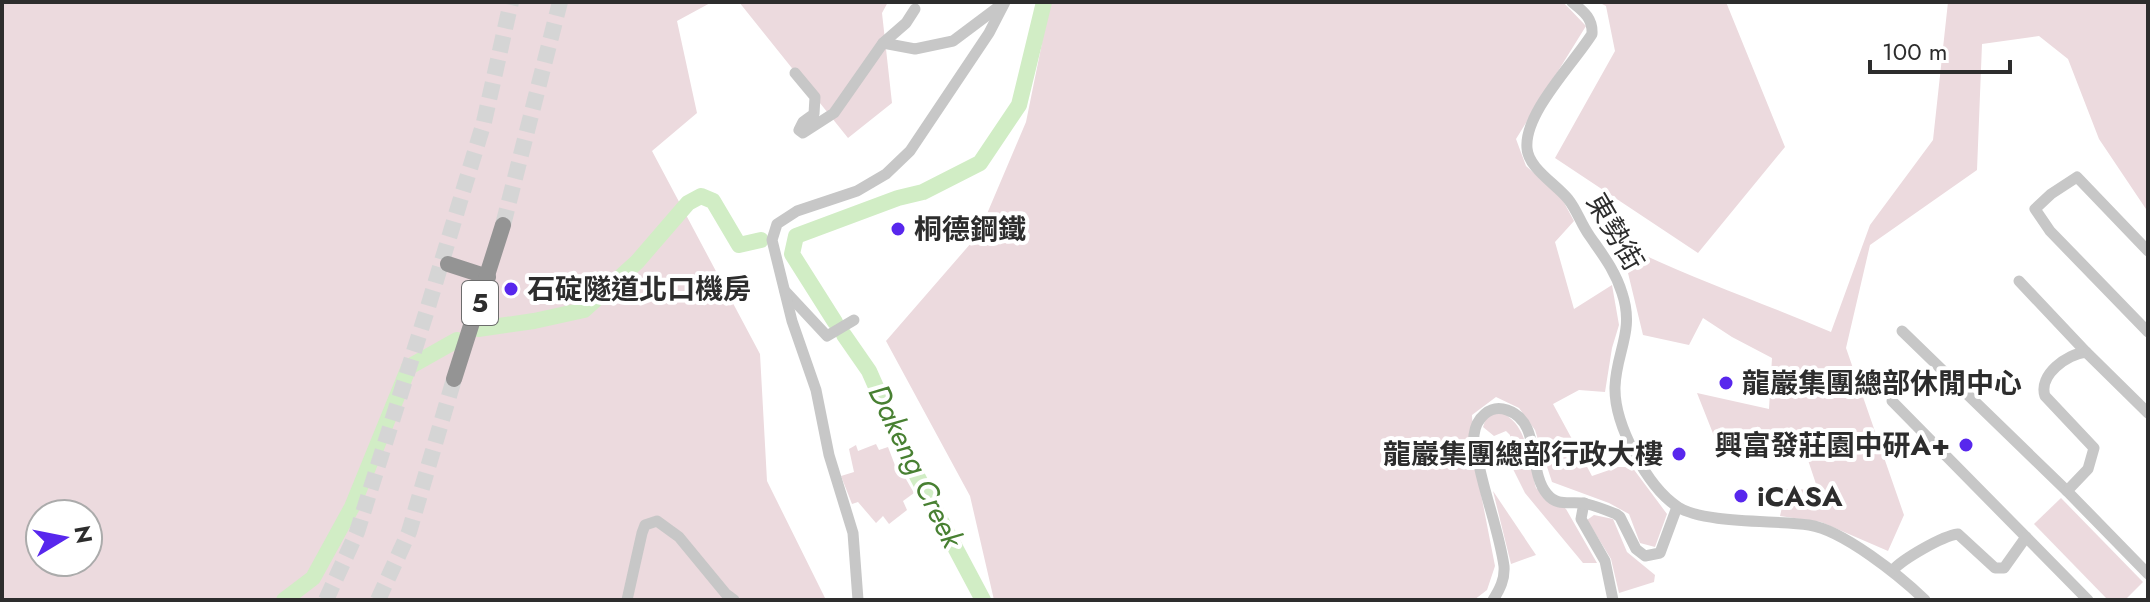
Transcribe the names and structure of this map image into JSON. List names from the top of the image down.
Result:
{
  "streets": {
    "highway": ["5"],
    "street": ["東勢街"]
  },
  "water": ["Dakeng Creek"],
  "places": [
    "桐德鋼鐵",
    "石碇隧道北口機房",
    "龍巖集團總部休閒中心",
    "興富發莊園中研A+",
    "龍巖集團總部行政大樓",
    "iCASA"
  ],
  "scale_bar": "100 m",
  "north": "right"
}
